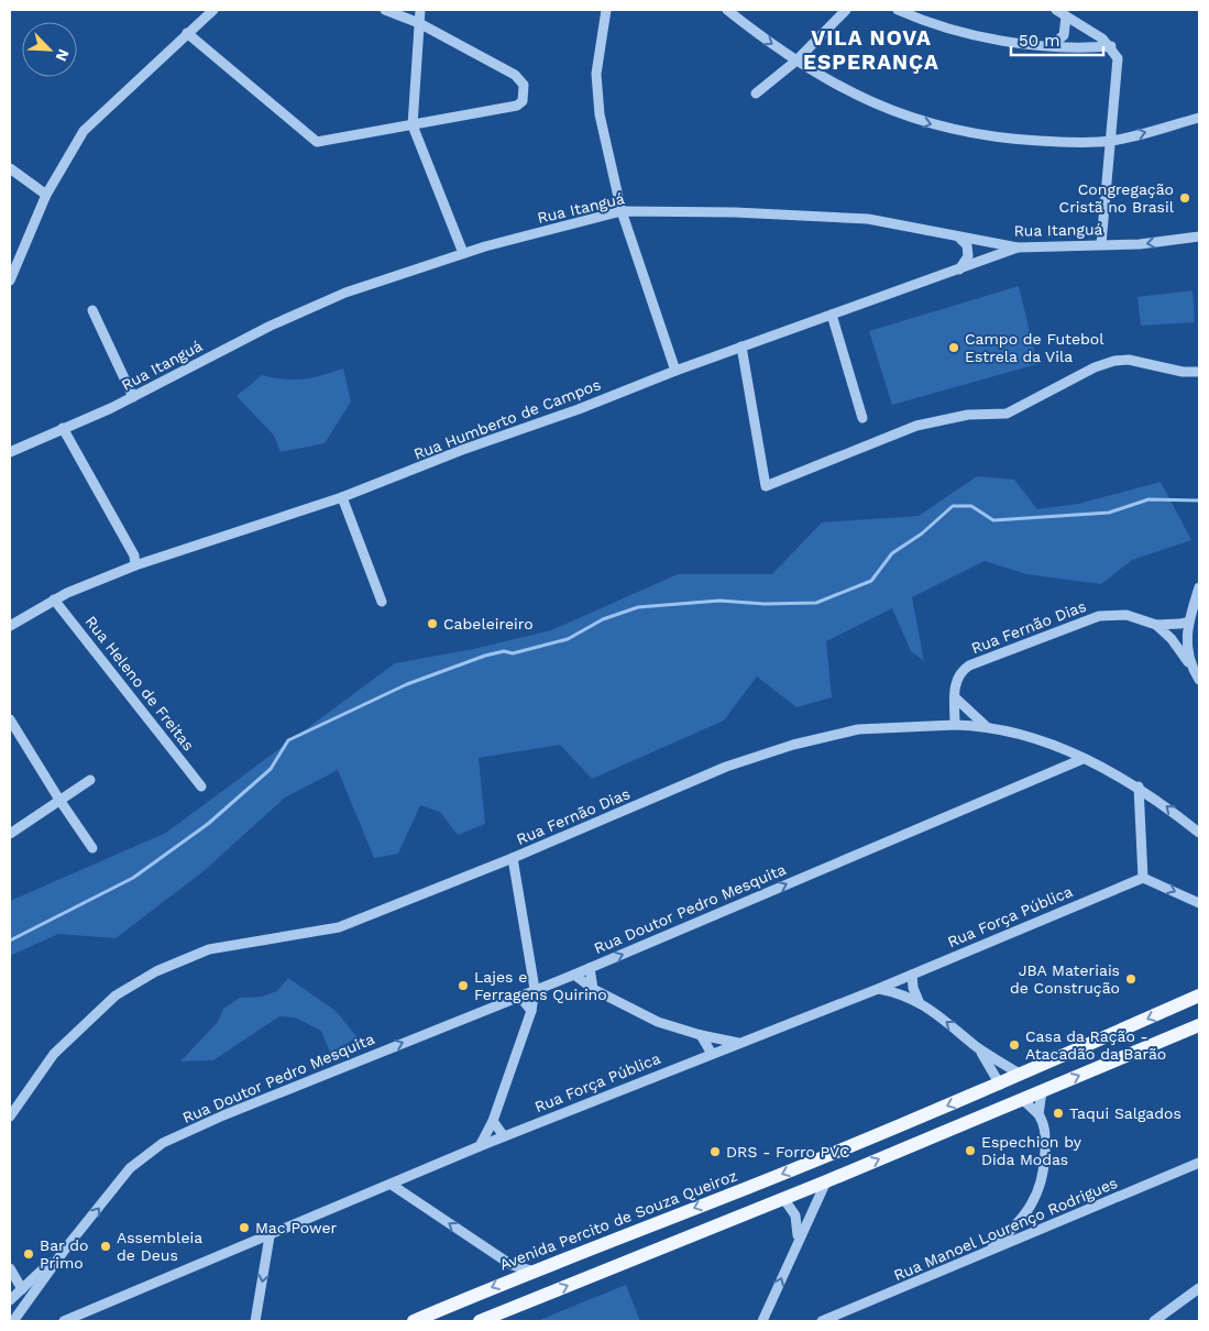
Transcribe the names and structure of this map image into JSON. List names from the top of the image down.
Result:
{
  "streets": {
    "main road": ["Avenida Percito de Souza Queiroz"],
    "street": [
      "Rua Itanguá",
      "Rua Humberto de Campos",
      "Rua Fernão Dias",
      "Rua Heleno de Freitas",
      "Rua Doutor Pedro Mesquita",
      "Rua Força Pública",
      "Rua Manoel Lourenço Rodrigues"
    ]
  },
  "crossings": [
    ["Rua Itanguá", "Rua Humberto de Campos"],
    ["Rua Humberto de Campos", "Rua Heleno de Freitas"]
  ],
  "one_way": ["Rua Doutor Pedro Mesquita"],
  "districts": ["VILA NOVA ESPERANÇA"],
  "places": [
    "Congregação Cristã no Brasil",
    "Campo de Futebol Estrela da Vila",
    "Cabeleireiro",
    "JBA Materiais de Construção",
    "Lajes e Ferragens Quirino",
    "Casa da Ração - Atacadão da Barão",
    "Taqui Salgados",
    "Espechion by Dida Modas",
    "DRS - Forro PVC",
    "Mac Power",
    "Assembleia de Deus",
    "Bar do Primo"
  ],
  "scale_bar": "50 m",
  "north": "bottom right"
}
